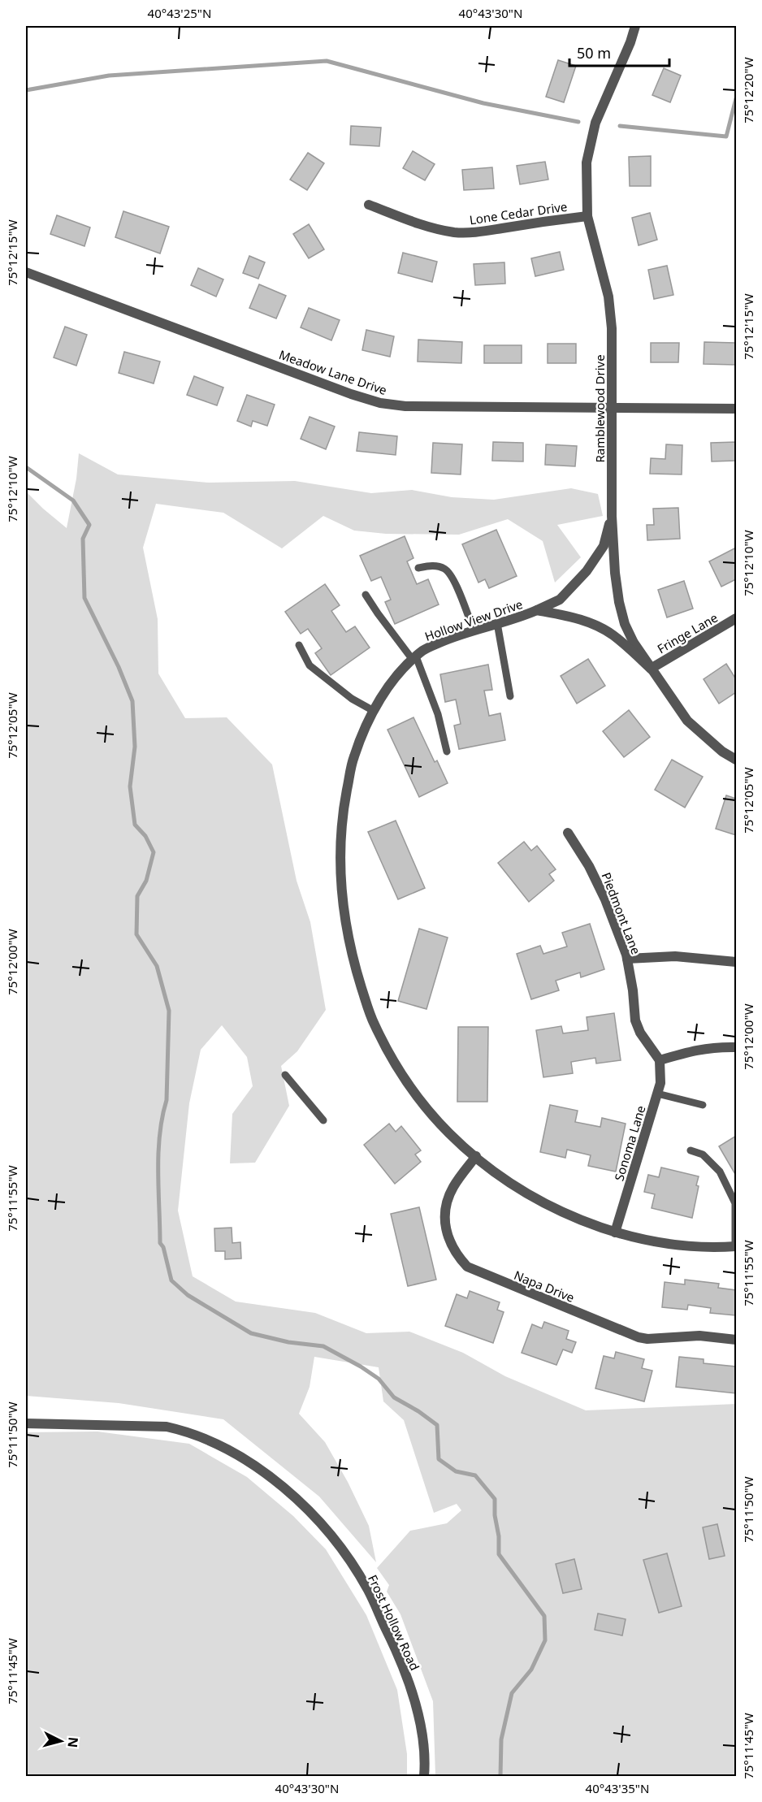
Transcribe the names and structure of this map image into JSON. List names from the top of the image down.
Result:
{
  "streets": {
    "street": [
      "Lone Cedar Drive",
      "Meadow Lane Drive",
      "Ramblewood Drive",
      "Hollow View Drive",
      "Fringe Lane",
      "Piedmont Lane",
      "Sonoma Lane",
      "Napa Drive",
      "Frost Hollow Road"
    ]
  },
  "crossings": [
    ["Lone Cedar Drive", "Ramblewood Drive"],
    ["Meadow Lane Drive", "Ramblewood Drive"],
    ["Ramblewood Drive", "Hollow View Drive"],
    ["Ramblewood Drive", "Fringe Lane"],
    ["Hollow View Drive", "Fringe Lane"],
    ["Hollow View Drive", "Sonoma Lane"],
    ["Hollow View Drive", "Napa Drive"],
    ["Piedmont Lane", "Sonoma Lane"]
  ],
  "scale_bar": "50 m",
  "north": "right",
  "coordinates": [
    "40°43'25\"N",
    "40°43'30\"N",
    "75°12'20\"W",
    "75°12'15\"W",
    "75°12'10\"W",
    "75°12'05\"W",
    "75°12'00\"W",
    "75°11'55\"W",
    "75°11'50\"W",
    "75°11'45\"W",
    "40°43'35\"N"
  ]
}
